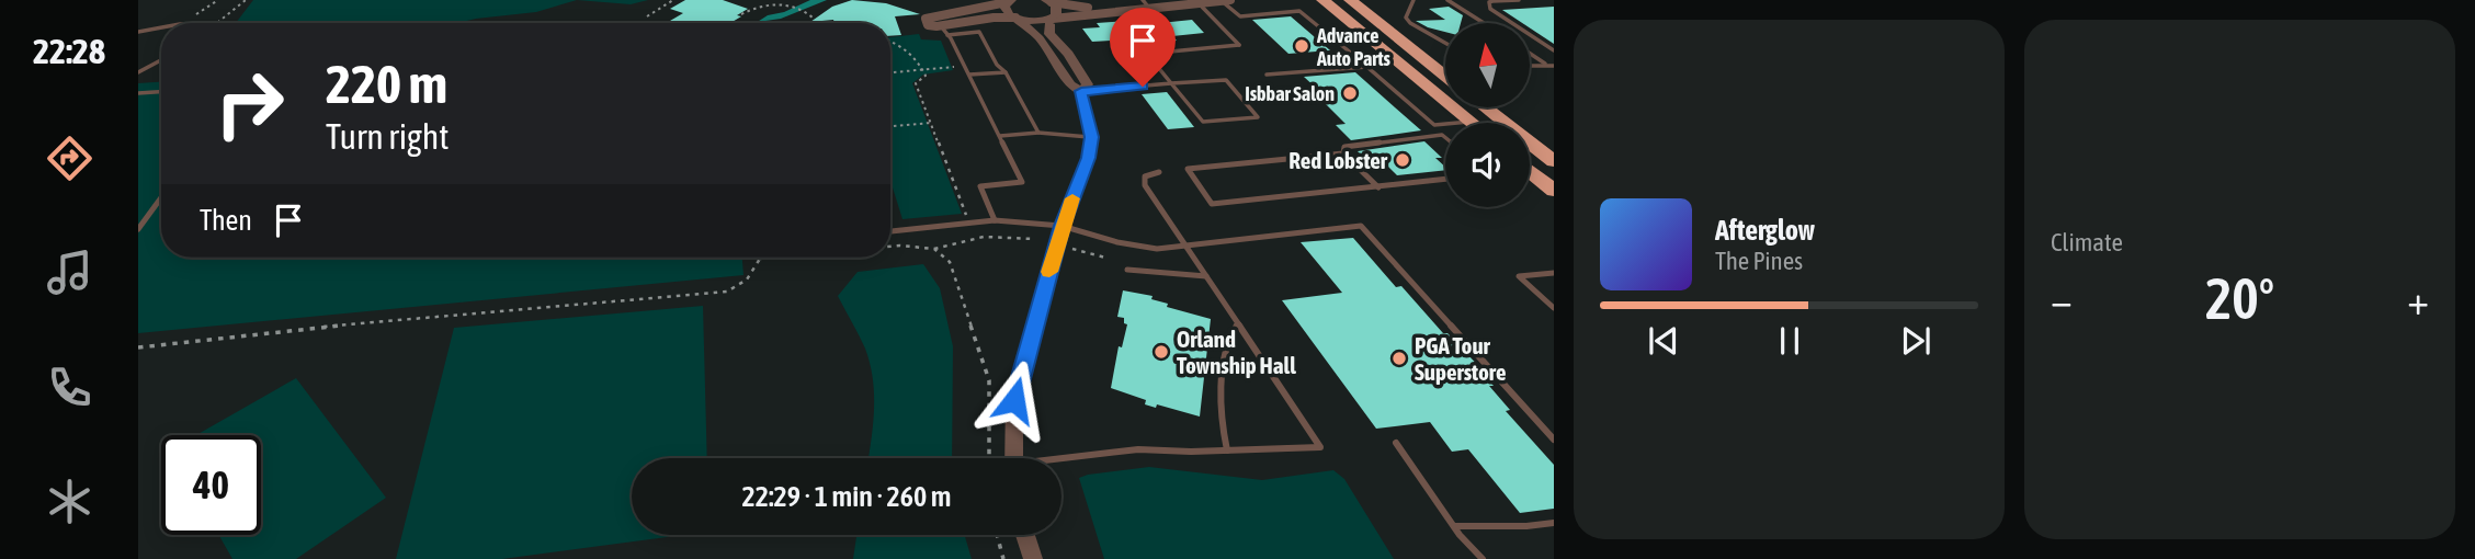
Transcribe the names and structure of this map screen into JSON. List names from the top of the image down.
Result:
{
  "places": [
    "Advance Auto Parts",
    "Isbbar Salon",
    "Red Lobster",
    "Orland Township Hall",
    "PGA Tour Superstore"
  ],
  "north": "top",
  "page": {
    "tabs": "22:28",
    "tile": "Climate",
    "turn": ["220 m", "Turn right"],
    "then": "Then",
    "song": ["Afterglow", "The Pines"],
    "heat": ["−", "20°", "+"],
    "limit": "40",
    "trip": "22:29 · 1 min · 260 m"
  }
}
